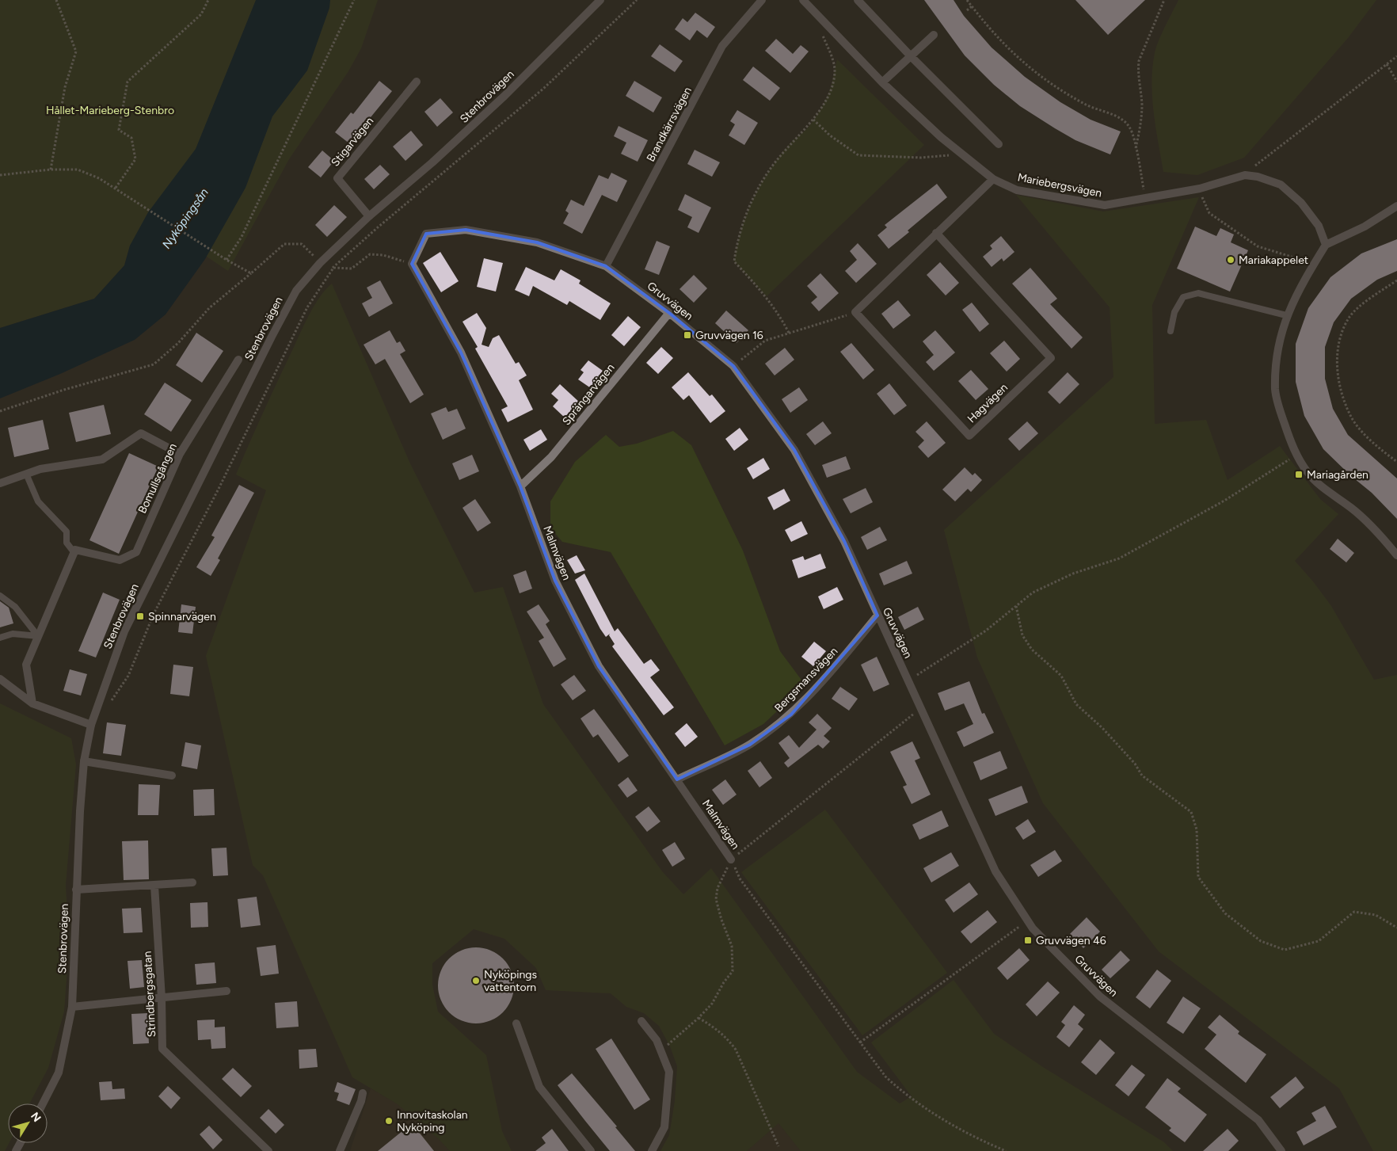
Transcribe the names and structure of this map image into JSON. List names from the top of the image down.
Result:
{
  "streets": {
    "street": [
      "Stenbrovägen",
      "Brandkärrsvägen",
      "Stigarvägen",
      "Mariebergsvägen",
      "Gruvvägen",
      "Sprängarvägen",
      "Hagvägen",
      "Bomullsgången",
      "Malmvägen",
      "Bergsmansvägen",
      "Strindbergsgatan"
    ]
  },
  "crossings": [
    ["Stenbrovägen", "Stigarvägen"],
    ["Brandkärrsvägen", "Gruvvägen"],
    ["Gruvvägen", "Sprängarvägen"],
    ["Gruvvägen", "Malmvägen"],
    ["Gruvvägen", "Bergsmansvägen"],
    ["Sprängarvägen", "Malmvägen"],
    ["Malmvägen", "Bergsmansvägen"]
  ],
  "water": ["Nyköpingsån"],
  "parks": ["Hållet-Marieberg-Stenbro"],
  "places": {
    "other": ["Mariakappelet", "Nyköpings vattentorn", "Innovitaskolan Nyköping"],
    "transit": [
      "Gruvvägen 16",
      "Mariagården",
      "Spinnarvägen",
      "Gruvvägen 46"
    ]
  },
  "north": "top right"
}
